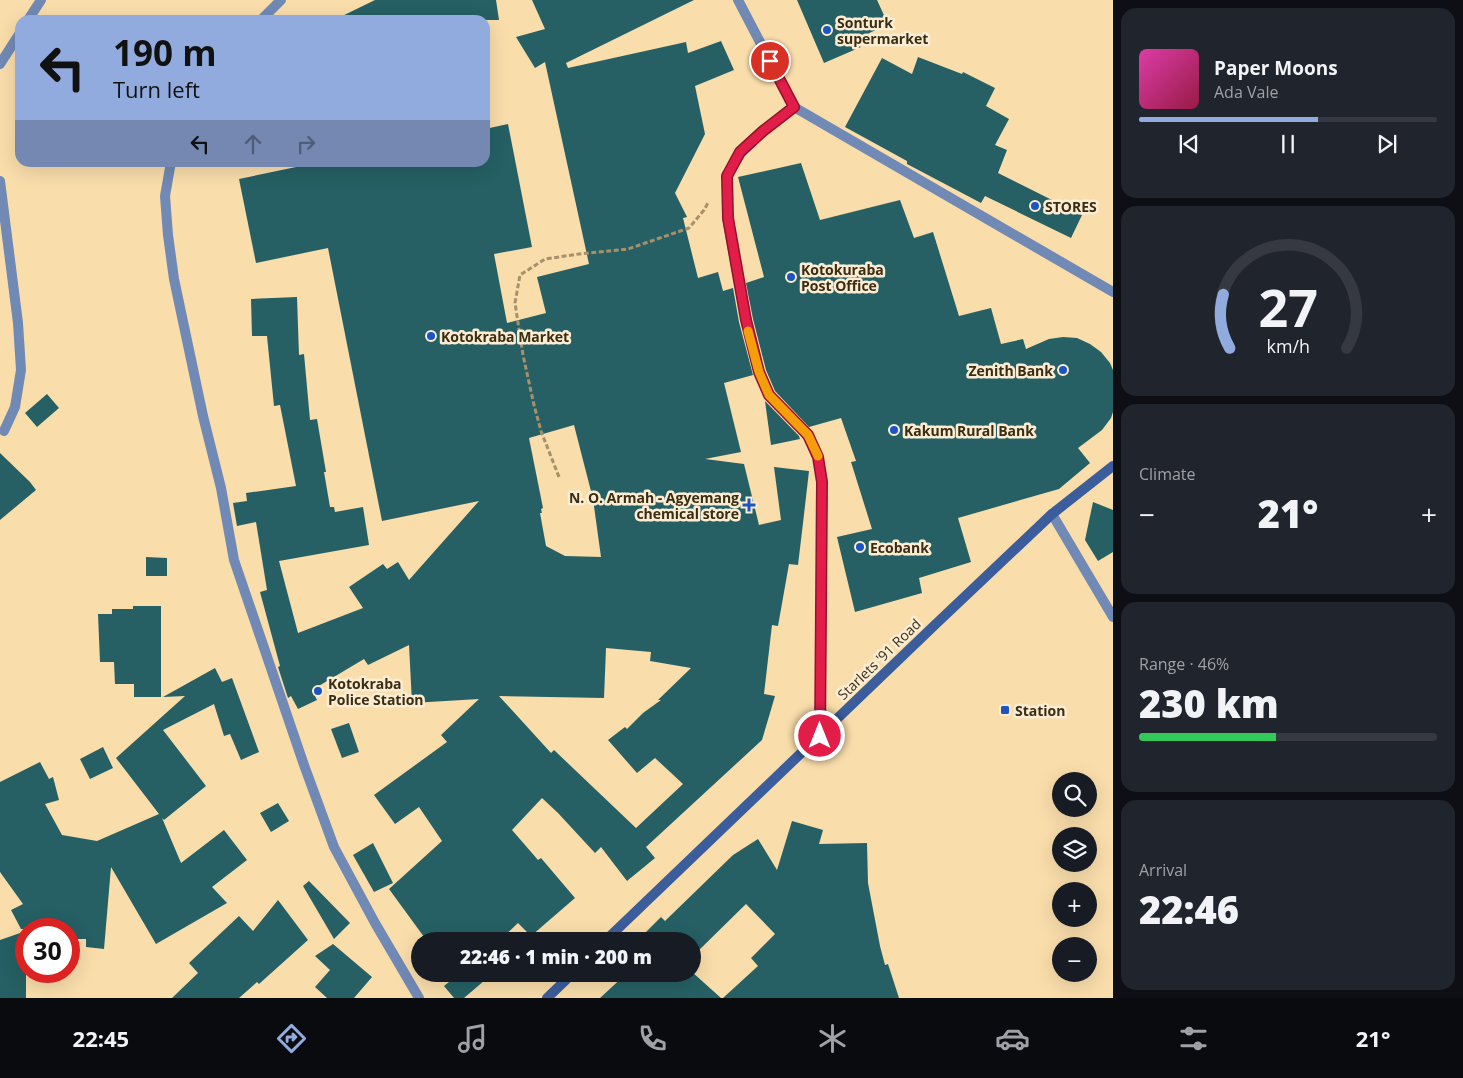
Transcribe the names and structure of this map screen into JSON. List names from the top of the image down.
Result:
{
  "streets": {
    "street": ["Starlets '91 Road"]
  },
  "places": {
    "other": [
      "Sonturk supermarket",
      "STORES",
      "Kotokuraba Post Office",
      "Kotokraba Market",
      "Zenith Bank",
      "Kakum Rural Bank",
      "Ecobank",
      "Kotokraba Police Station"
    ],
    "health": ["N. O. Armah - Agyemang chemical store"],
    "transit": ["Station"]
  },
  "page": {
    "turn": ["190 m", "Turn left"],
    "song": ["Paper Moons", "Ada Vale"],
    "tile": [
      "Climate",
      ["Range · 46%", "230 km"],
      ["Arrival", "22:46"]
    ],
    "heat": ["−", "21°", "+"],
    "map_buttons": ["+", "−"],
    "limit": "30",
    "trip": "22:46 · 1 min · 200 m",
    "tabs": ["22:45", "21°"],
    "gauge": ["27", "km/h"]
  }
}
